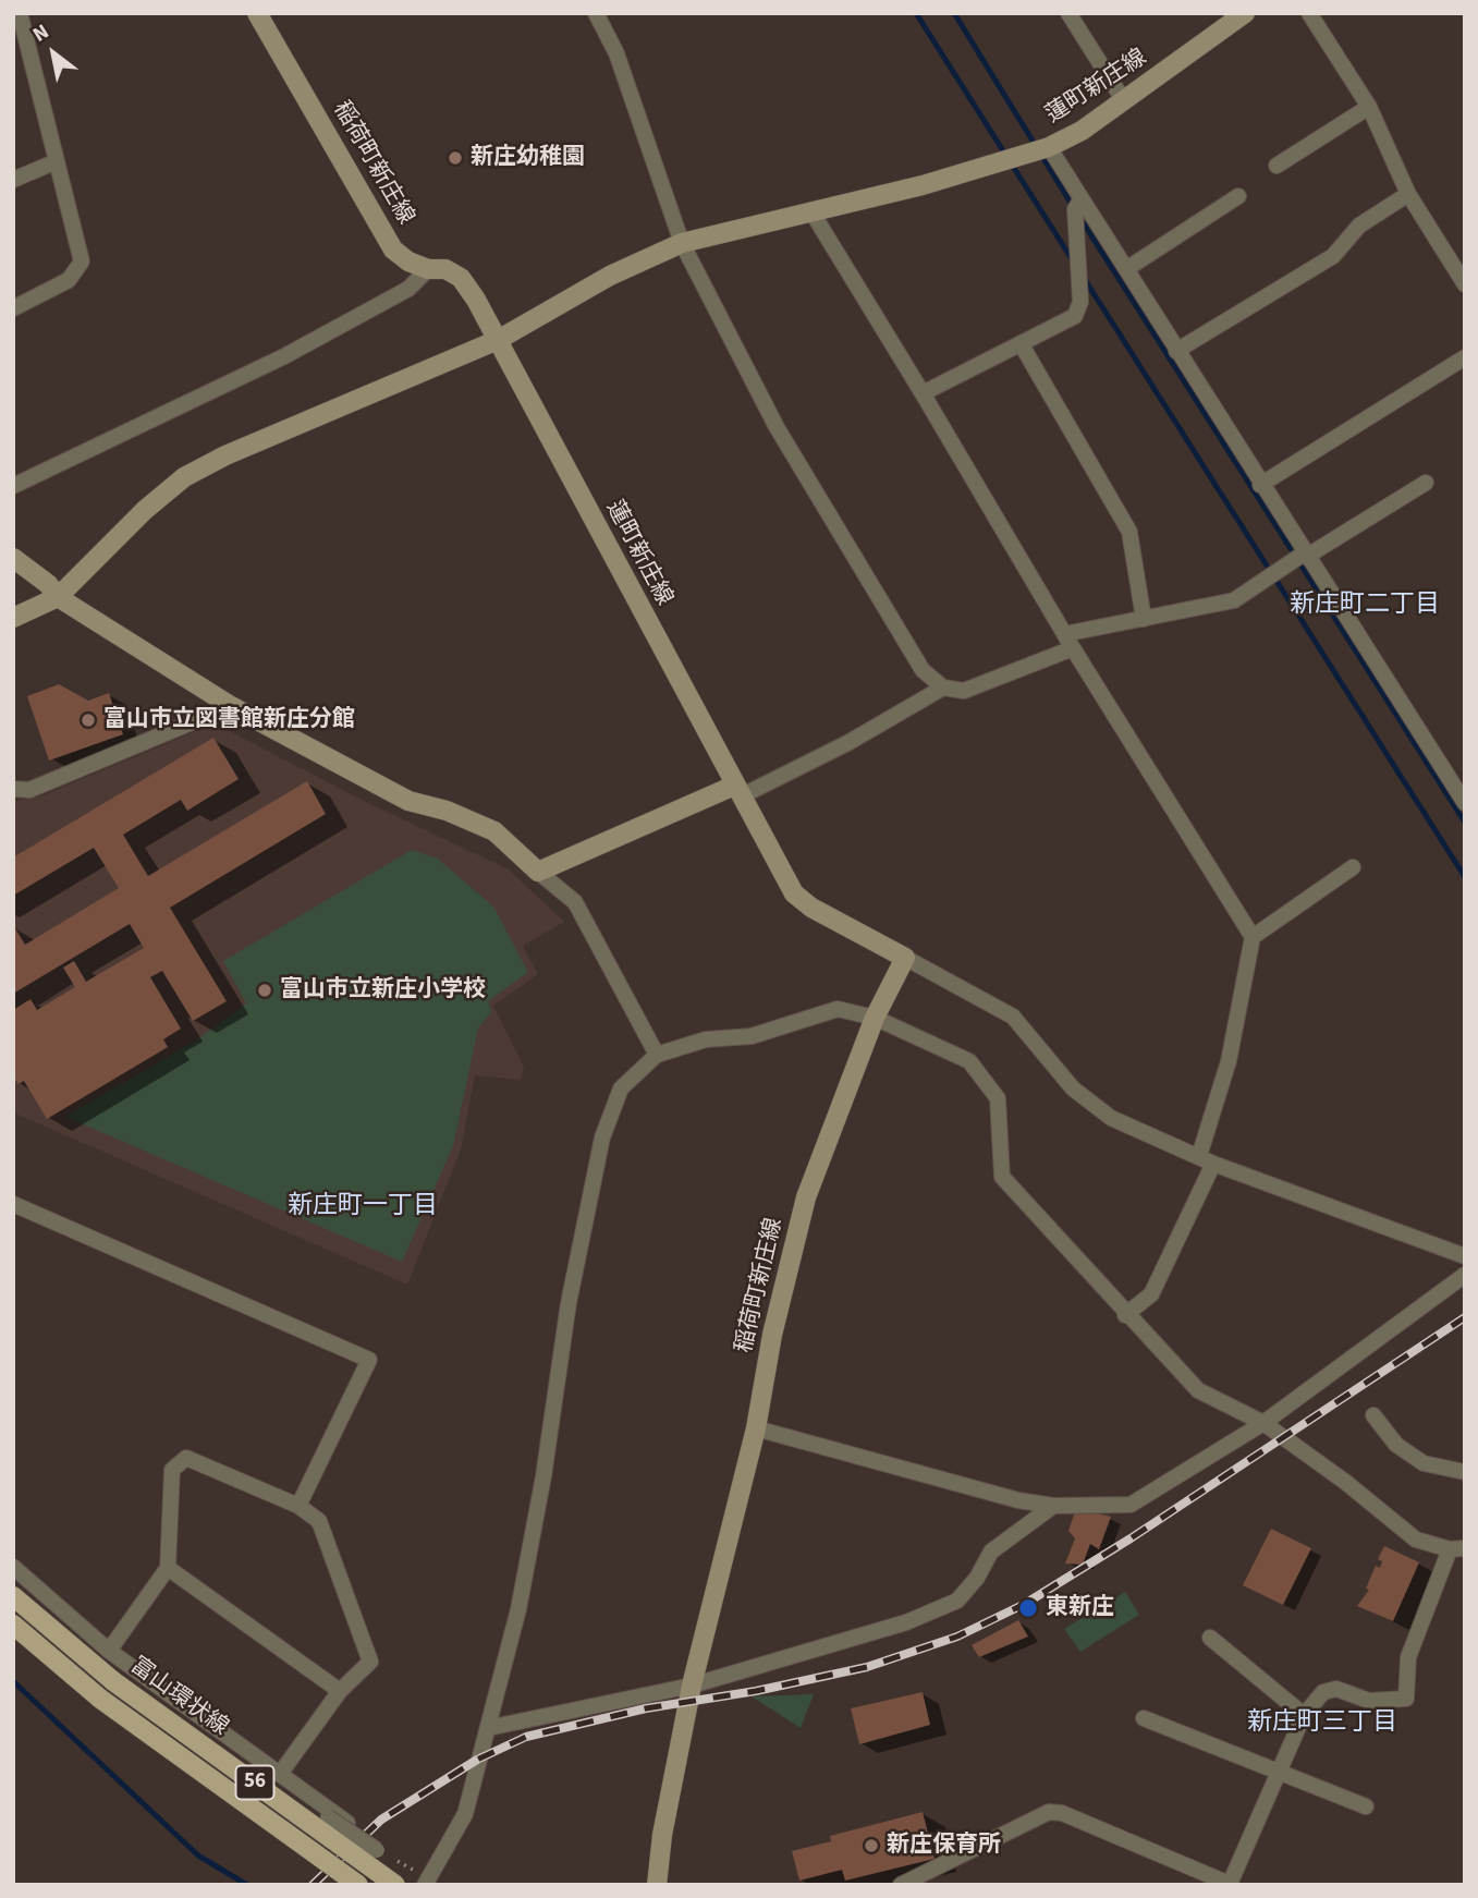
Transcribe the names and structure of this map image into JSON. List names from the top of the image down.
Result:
{
  "streets": {
    "main road": [
      "蓮町新庄線",
      "稲荷町新庄線",
      "富山環状線",
      "56"
    ]
  },
  "crossings": [
    ["蓮町新庄線", "稲荷町新庄線"]
  ],
  "districts": ["新庄町二丁目", "新庄町一丁目", "新庄町三丁目"],
  "places": [
    "新庄幼稚園",
    "富山市立図書館新庄分館",
    "富山市立新庄小学校",
    "東新庄",
    "新庄保育所"
  ],
  "north": "top left"
}
